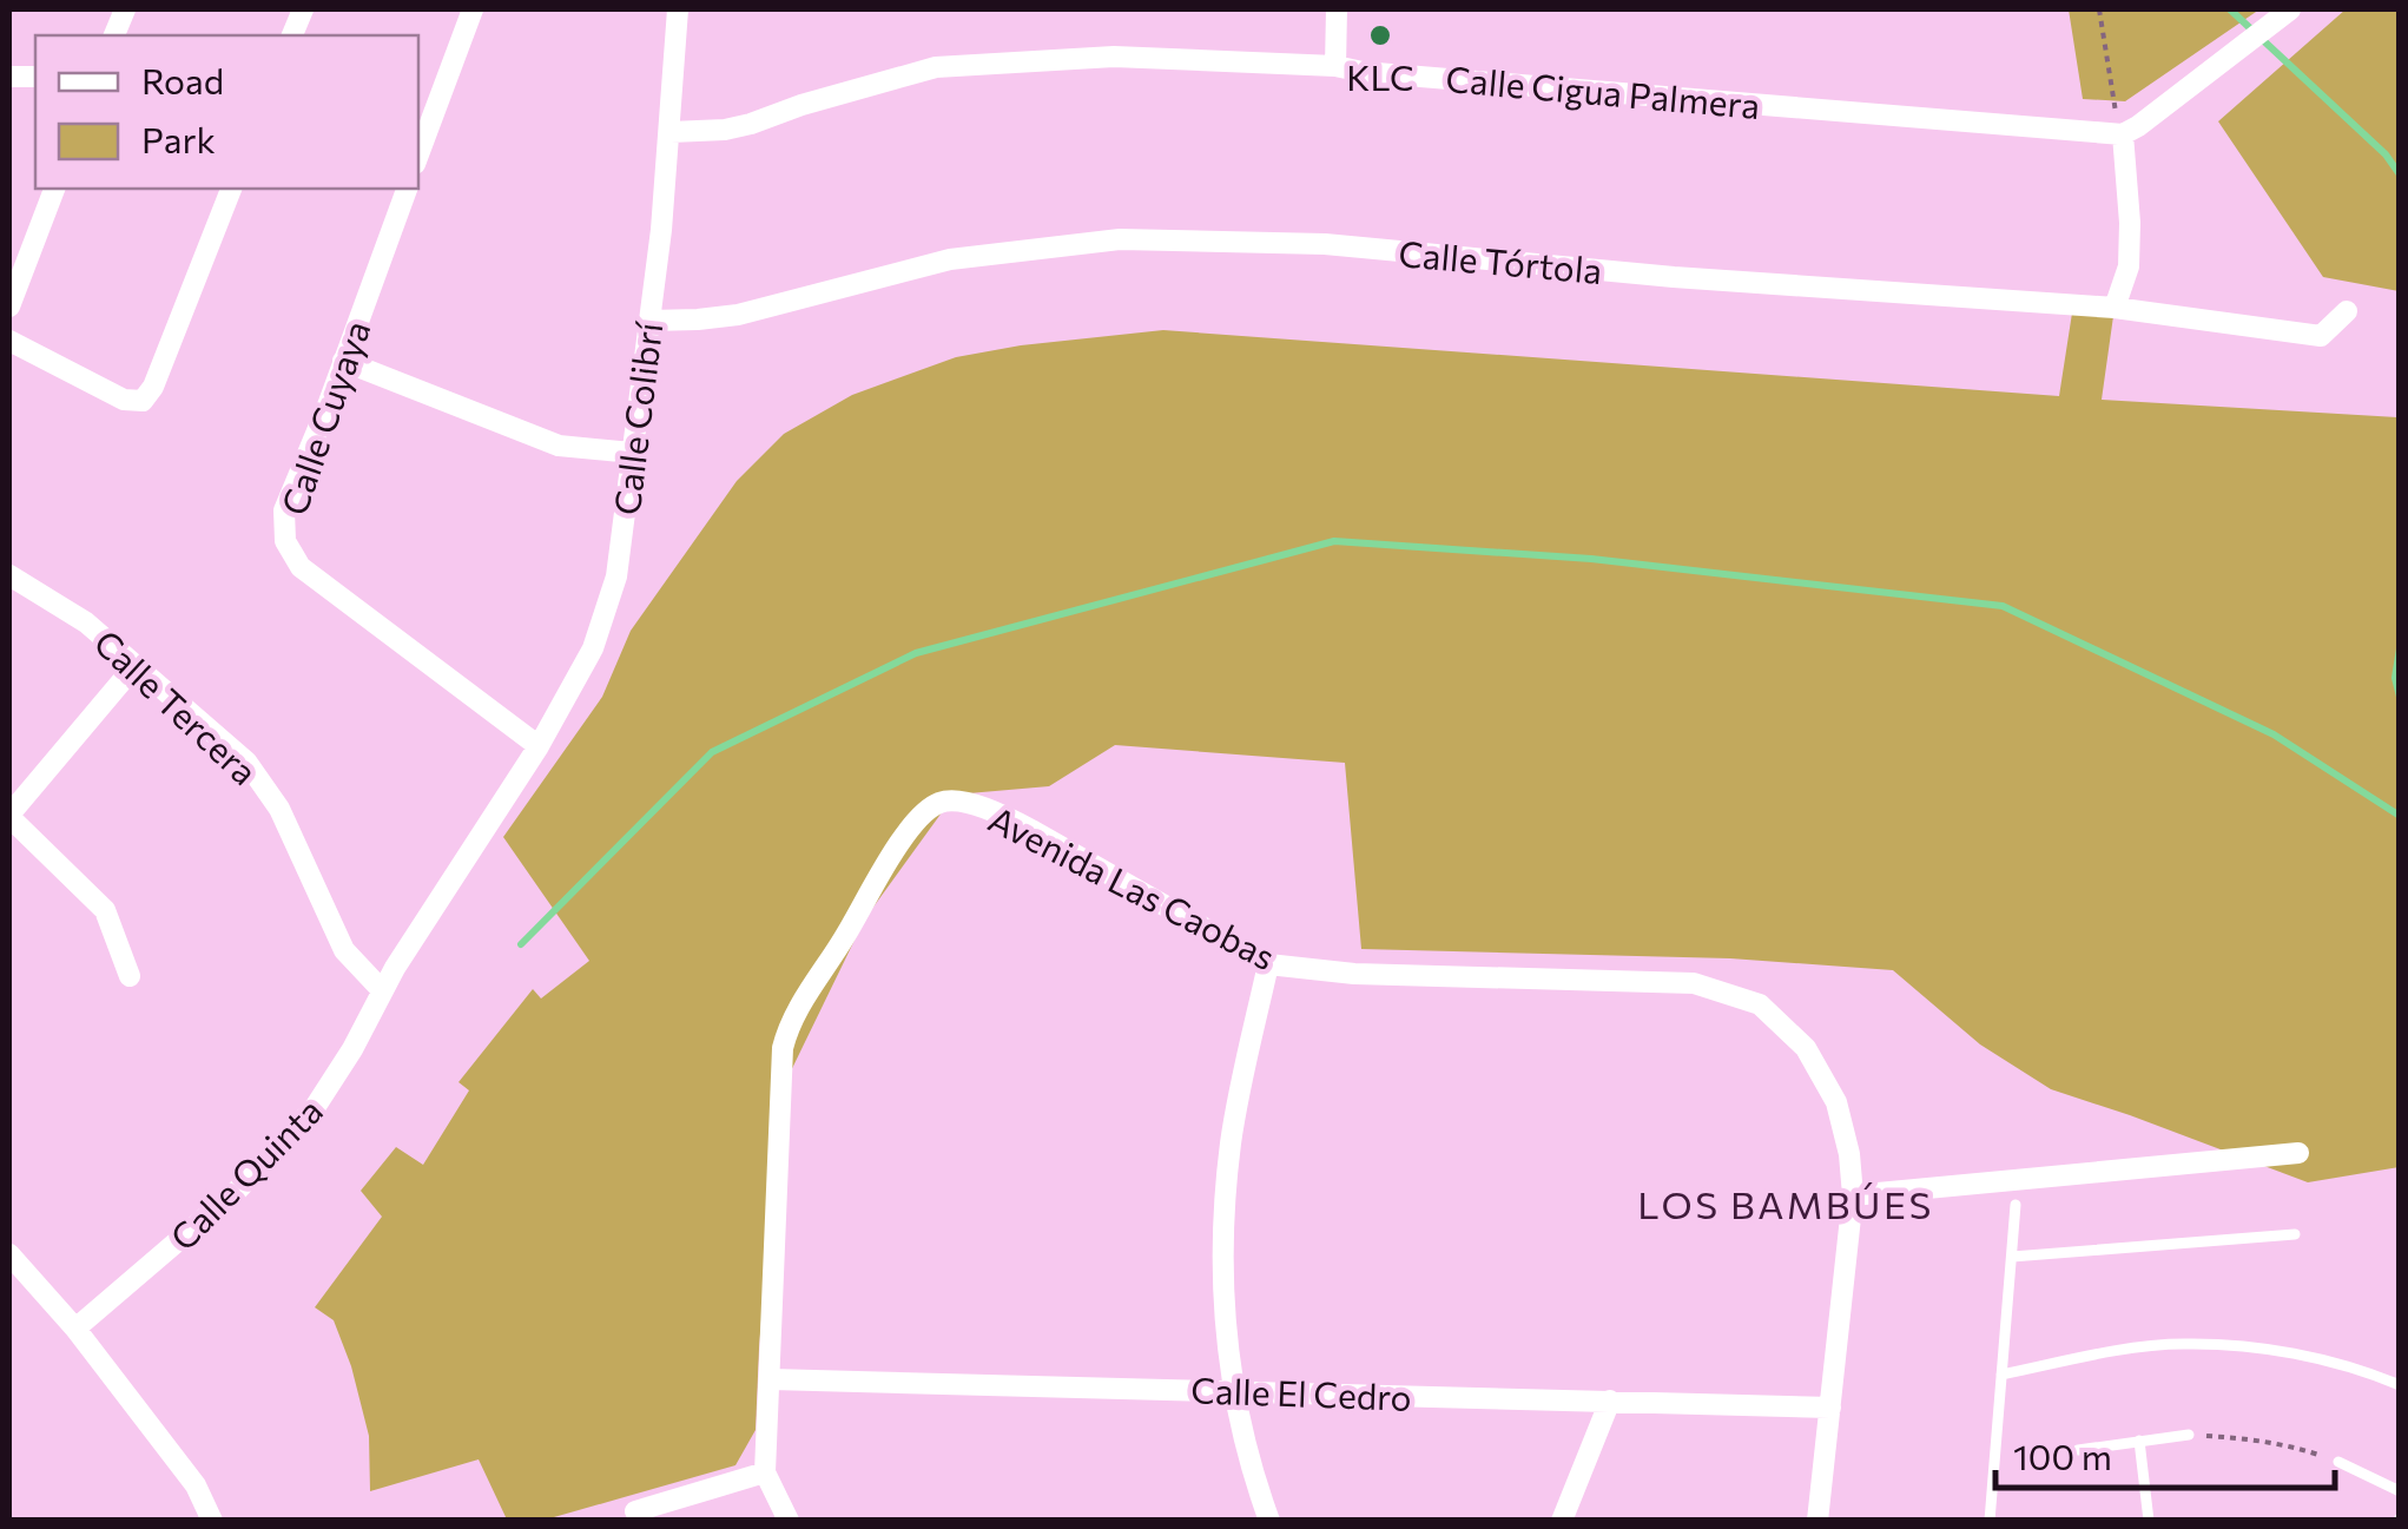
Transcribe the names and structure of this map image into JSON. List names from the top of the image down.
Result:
{
  "streets": {
    "street": [
      "Calle Cigua Palmera",
      "Calle Tórtola",
      "Calle Cuyaya",
      "Calle Colibrí",
      "Calle Tercera",
      "Avenida Las Caobas",
      "Calle Quinta",
      "Calle El Cedro"
    ]
  },
  "crossings": [
    ["Calle Cigua Palmera", "Calle Colibrí"],
    ["Calle Tórtola", "Calle Colibrí"],
    ["Calle Cuyaya", "Calle Colibrí"],
    ["Calle Colibrí", "Calle Quinta"],
    ["Calle Tercera", "Calle Quinta"],
    ["Avenida Las Caobas", "Calle El Cedro"]
  ],
  "districts": ["LOS BAMBÚES"],
  "places": ["KLC"],
  "legend": ["Road", "Park"],
  "scale_bar": "100 m"
}
